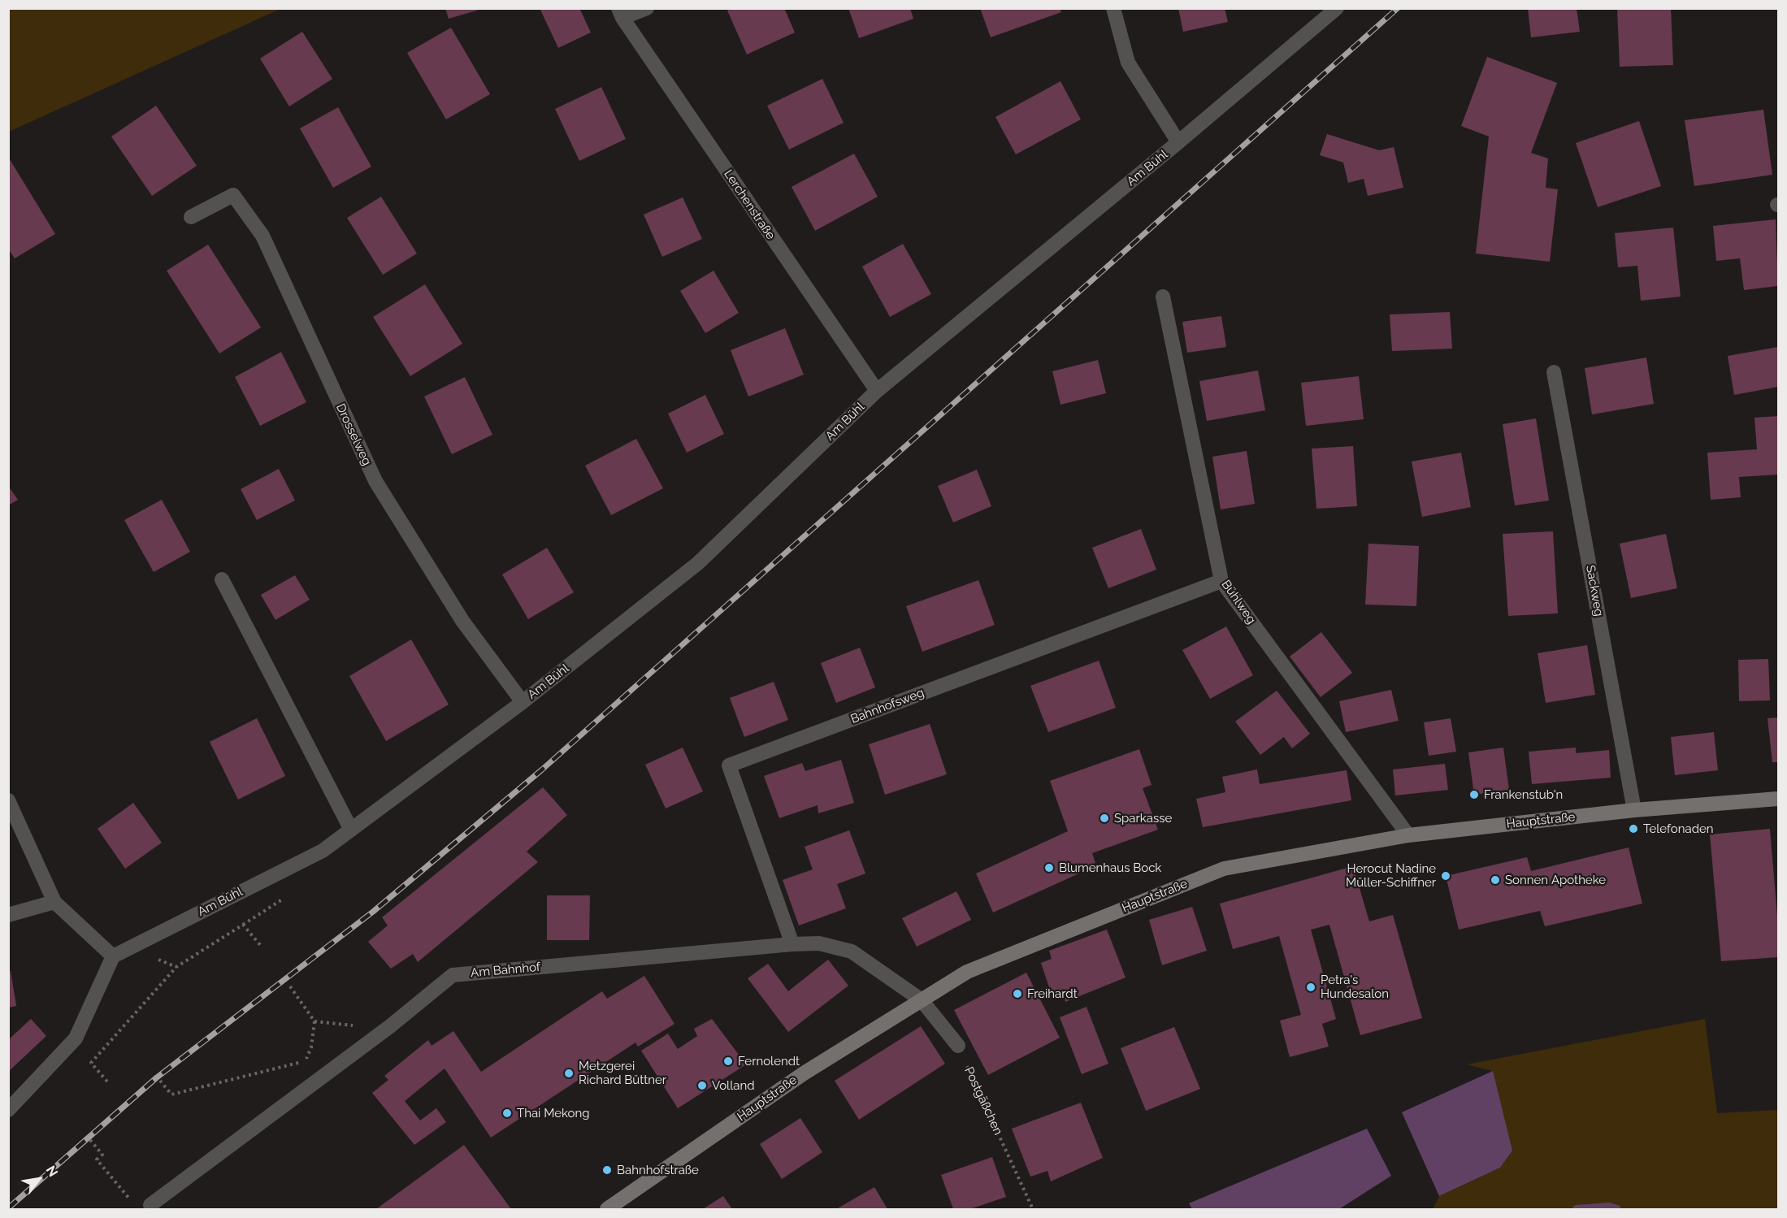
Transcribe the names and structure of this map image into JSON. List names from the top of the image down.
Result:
{
  "streets": {
    "street": [
      "Am Bühl",
      "Lerchenstraße",
      "Drosselweg",
      "Sackweg",
      "Bühlweg",
      "Bahnhofsweg",
      "Hauptstraße",
      "Am Bahnhof"
    ],
    "path": ["Postgäßchen"]
  },
  "crossings": [
    ["Am Bühl", "Lerchenstraße"],
    ["Am Bühl", "Drosselweg"],
    ["Sackweg", "Hauptstraße"],
    ["Bühlweg", "Bahnhofsweg"],
    ["Bühlweg", "Hauptstraße"],
    ["Bahnhofsweg", "Am Bahnhof"],
    ["Hauptstraße", "Am Bahnhof"]
  ],
  "places": [
    "Frankenstub'n",
    "Sparkasse",
    "Telefonaden",
    "Blumenhaus Bock",
    "Herocut Nadine Müller-Schiffner",
    "Sonnen Apotheke",
    "Petra's Hundesalon",
    "Freihardt",
    "Fernolendt",
    "Metzgerei Richard Büttner",
    "Volland",
    "Thai Mekong",
    "Bahnhofstraße"
  ],
  "north": "top right"
}
